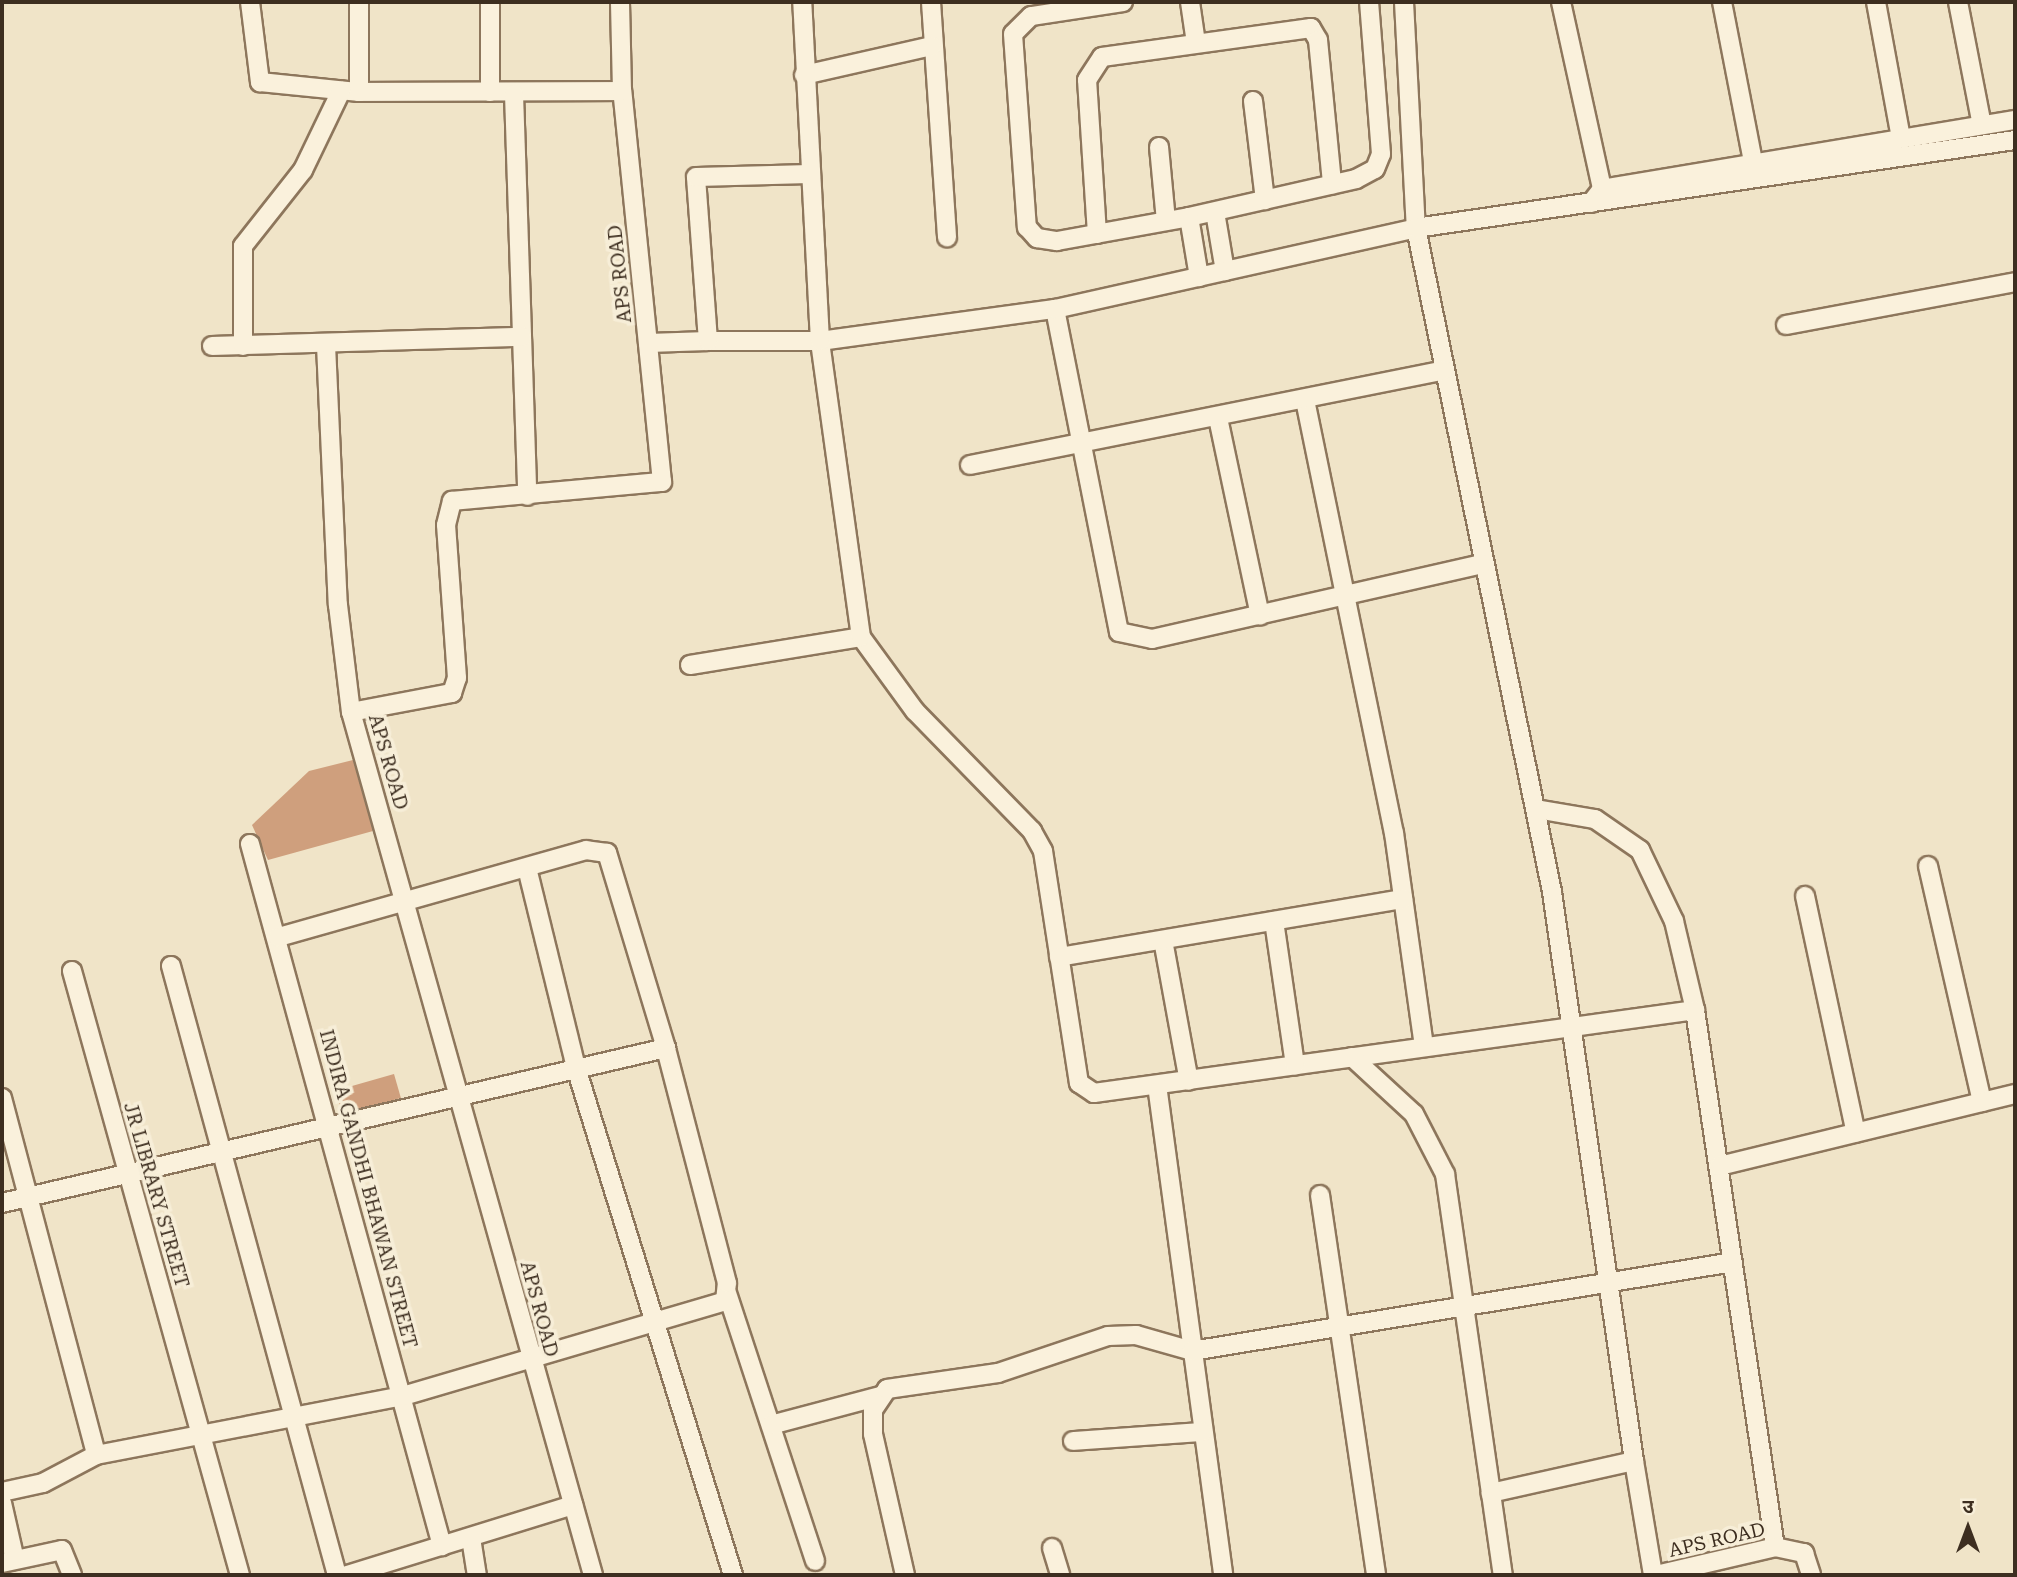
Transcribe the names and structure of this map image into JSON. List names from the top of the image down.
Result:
{
  "streets": {
    "street": ["APS ROAD", "INDIRA GANDHI BHAWAN STREET", "JR LIBRARY STREET"]
  },
  "north": "top"
}
